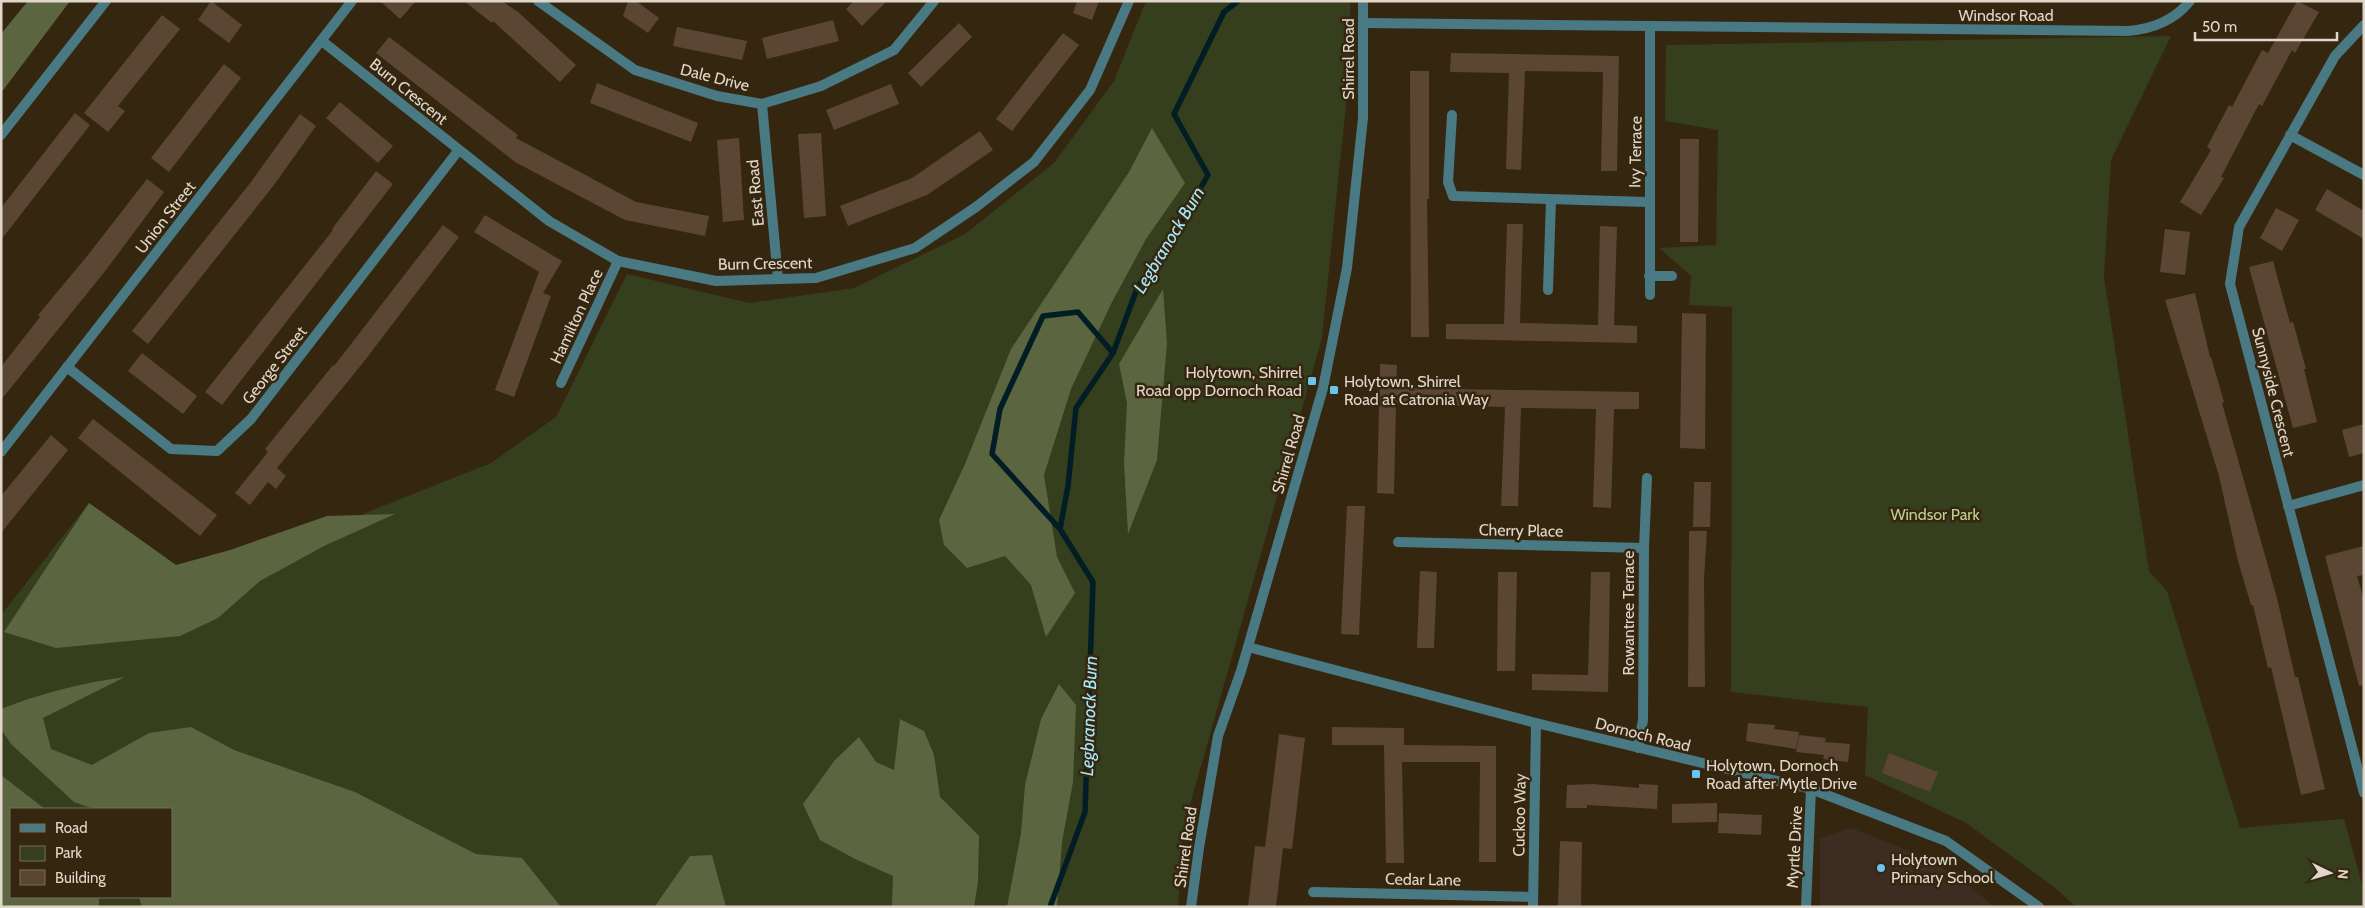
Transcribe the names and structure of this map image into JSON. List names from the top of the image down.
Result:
{
  "streets": {
    "street": [
      "Windsor Road",
      "Shirrel Road",
      "Dale Drive",
      "Burn Crescent",
      "Ivy Terrace",
      "East Road",
      "Union Street",
      "Hamilton Place",
      "George Street",
      "Sunnyside Crescent",
      "Cherry Place",
      "Rowantree Terrace",
      "Dornoch Road",
      "Cuckoo Way",
      "Myrtle Drive",
      "Cedar Lane"
    ]
  },
  "crossings": [
    ["Windsor Road", "Shirrel Road"],
    ["Windsor Road", "Ivy Terrace"],
    ["Shirrel Road", "Dornoch Road"],
    ["Dale Drive", "East Road"],
    ["Burn Crescent", "East Road"],
    ["Burn Crescent", "Union Street"],
    ["Burn Crescent", "Hamilton Place"],
    ["Burn Crescent", "George Street"],
    ["Union Street", "George Street"],
    ["Cherry Place", "Rowantree Terrace"],
    ["Rowantree Terrace", "Dornoch Road"],
    ["Dornoch Road", "Cuckoo Way"],
    ["Dornoch Road", "Myrtle Drive"],
    ["Cuckoo Way", "Cedar Lane"]
  ],
  "water": ["Legbranock Burn"],
  "parks": ["Windsor Park"],
  "places": {
    "transit": ["Holytown, Shirrel Road opp Dornoch Road", "Holytown, Shirrel Road at Catronia Way", "Holytown, Dornoch Road after Mytle Drive"],
    "other": ["Holytown Primary School"]
  },
  "legend": ["Road", "Park", "Building"],
  "scale_bar": "50 m",
  "north": "right"
}
